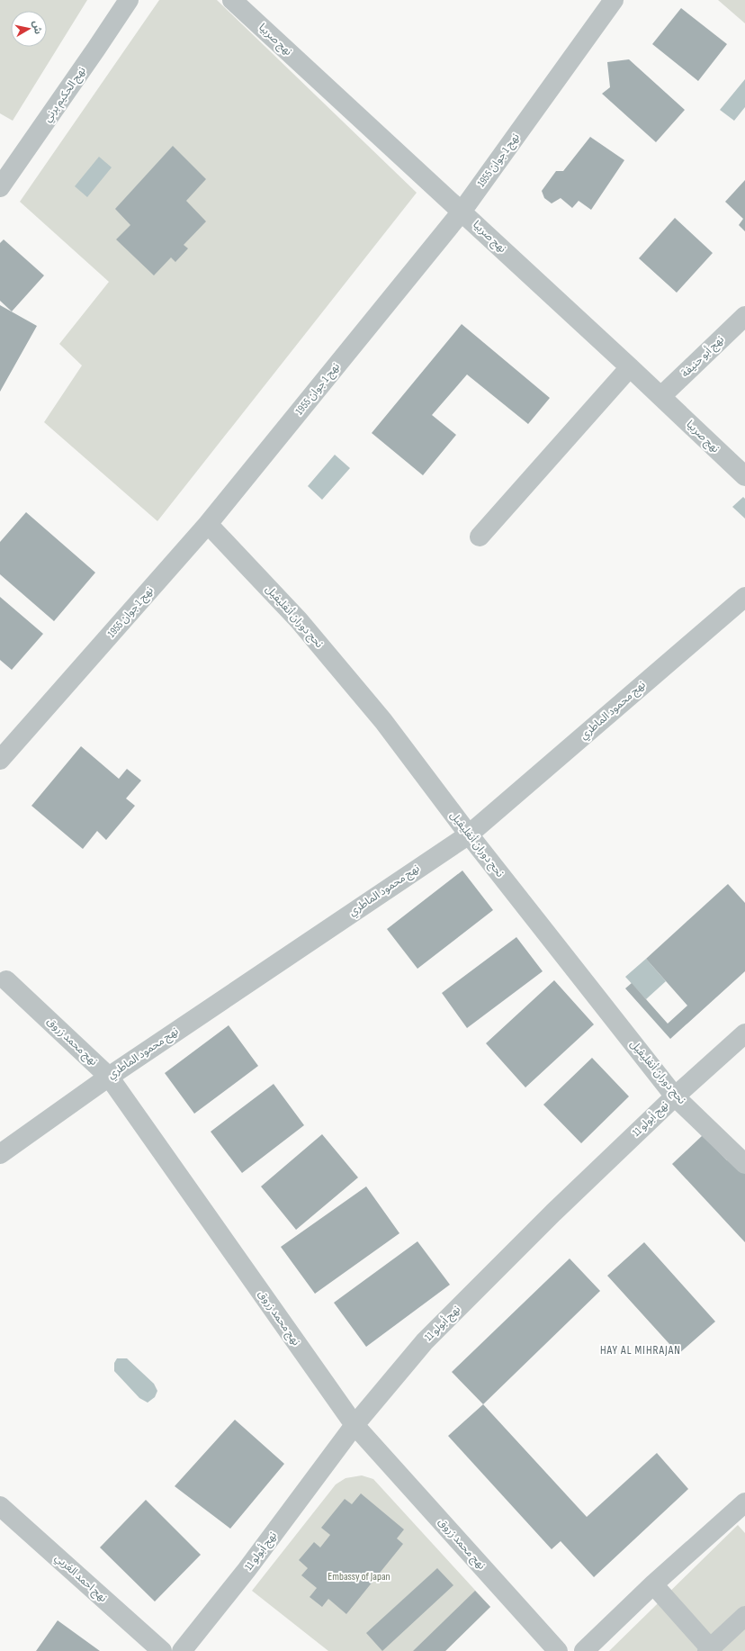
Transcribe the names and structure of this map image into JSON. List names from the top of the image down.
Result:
{
  "streets": {
    "street": [
      "نهج صربيا",
      "نهج الحكيم برني",
      "نهج 1 جوان 1955",
      "نهج أبو حنيفة",
      "نحج دوران أنغليفيل",
      "نهج محمود الماطري",
      "نهج محمد زروق",
      "نهج أبولو 11",
      "نهج احمد الغربي"
    ]
  },
  "crossings": [
    ["نهج صربيا", "نهج 1 جوان 1955"],
    ["نهج صربيا", "نهج أبو حنيفة"],
    ["نهج 1 جوان 1955", "نحج دوران أنغليفيل"],
    ["نحج دوران أنغليفيل", "نهج محمود الماطري"],
    ["نحج دوران أنغليفيل", "نهج أبولو 11"],
    ["نهج محمود الماطري", "نهج محمد زروق"],
    ["نهج محمد زروق", "نهج أبولو 11"]
  ],
  "districts": ["HAY AL MIHRAJAN"],
  "parks": ["Embassy of Japan"],
  "north": "right"
}
